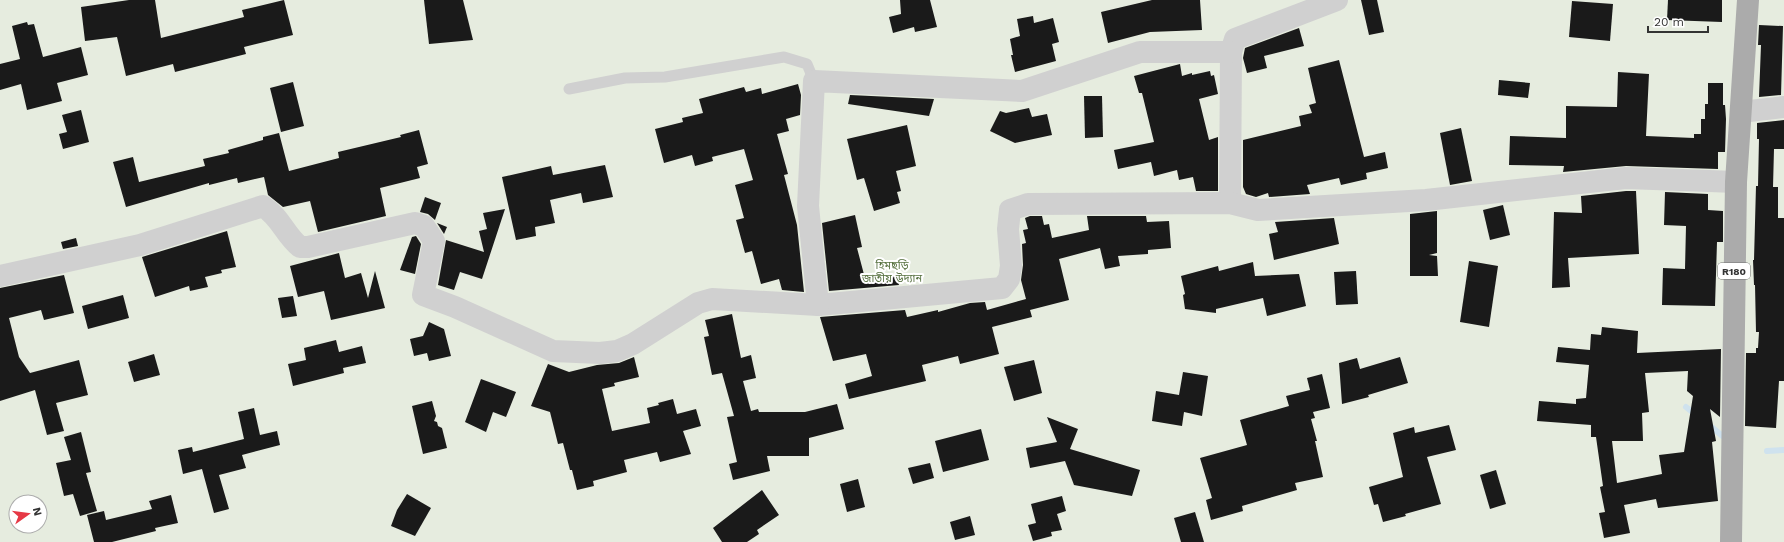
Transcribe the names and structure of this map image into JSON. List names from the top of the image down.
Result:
{
  "streets": {
    "main road": ["R180"]
  },
  "parks": ["হিমছড়ি জাতীয় উদ্যান"],
  "scale_bar": "20 m",
  "north": "right"
}
